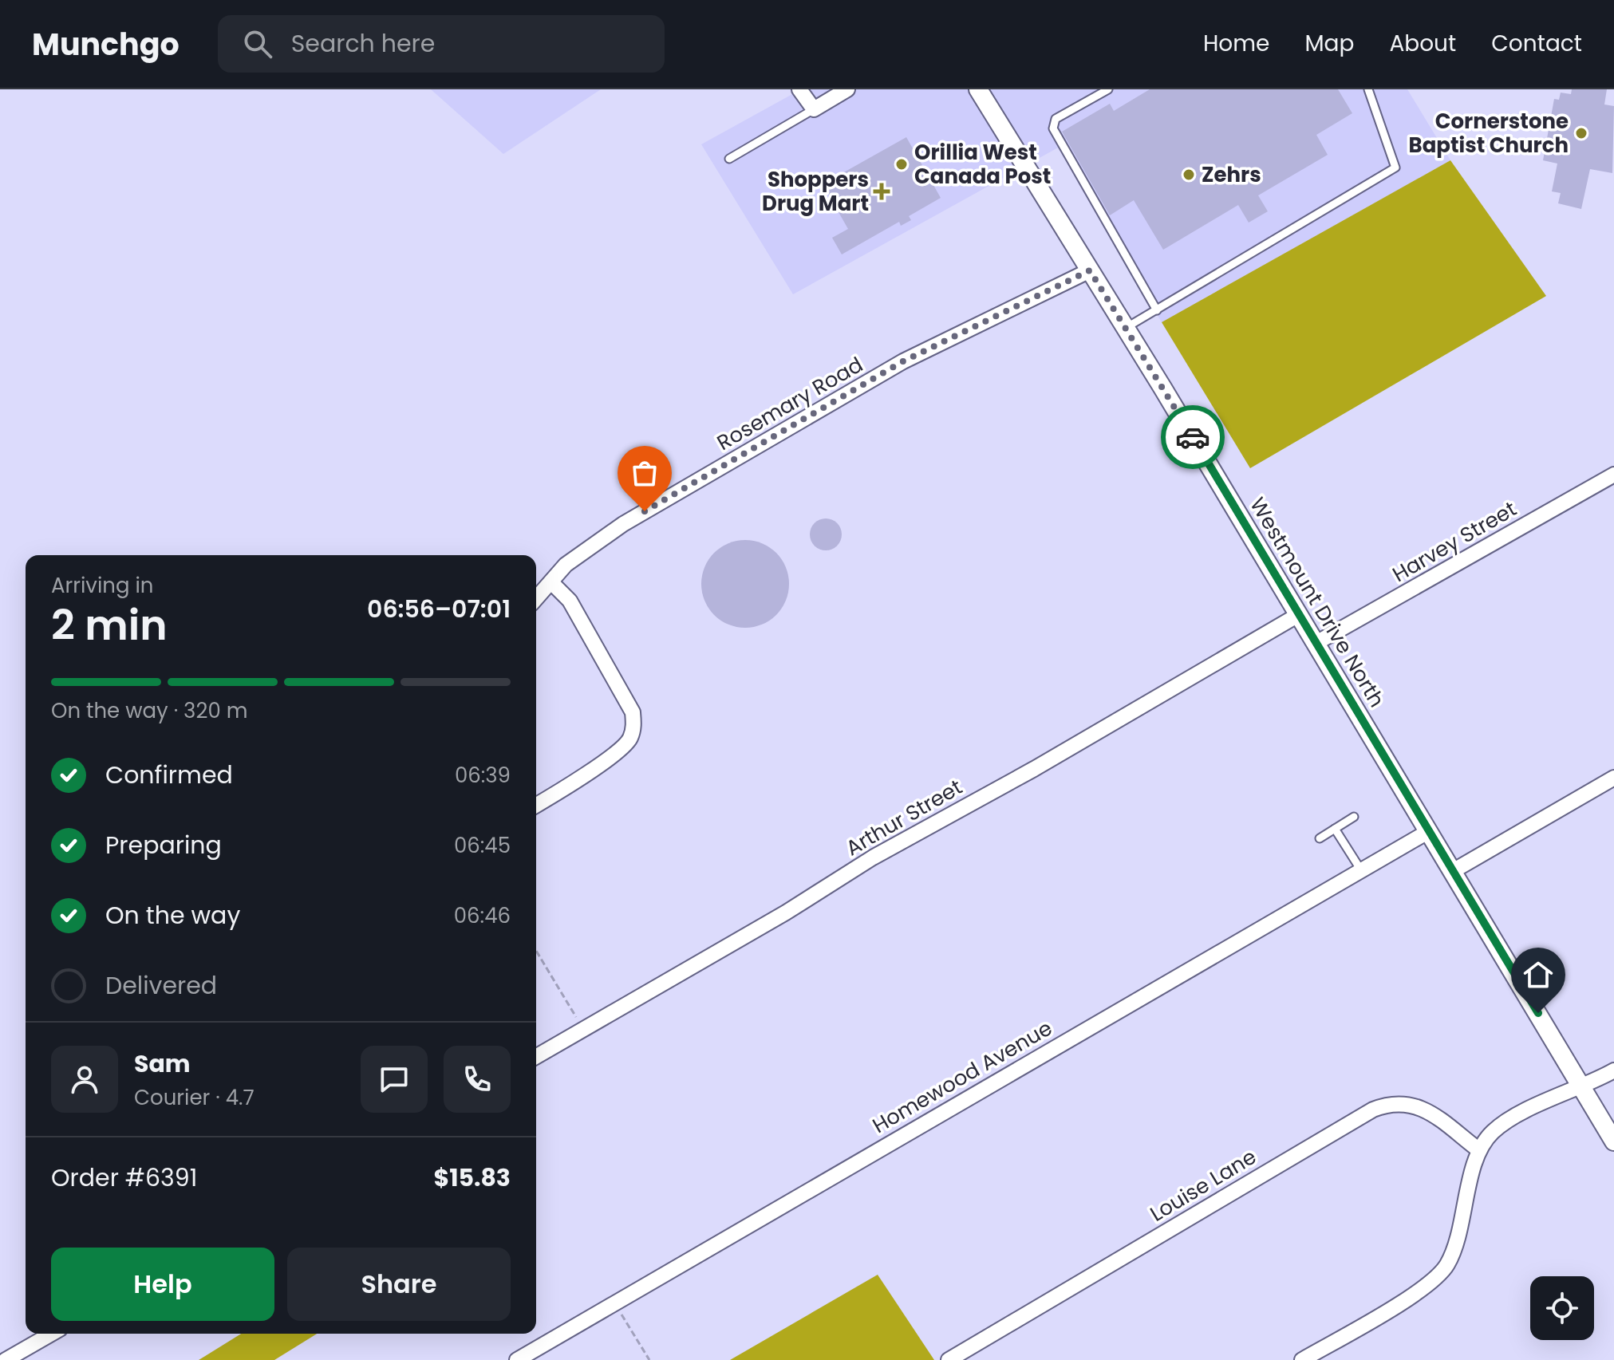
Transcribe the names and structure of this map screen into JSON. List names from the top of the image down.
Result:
{
  "streets": {
    "street": [
      "Rosemary Road",
      "Harvey Street",
      "Westmount Drive North",
      "Arthur Street",
      "Homewood Avenue",
      "Louise Lane"
    ]
  },
  "crossings": [
    ["Rosemary Road", "Westmount Drive North"],
    ["Harvey Street", "Westmount Drive North"],
    ["Westmount Drive North", "Arthur Street"],
    ["Westmount Drive North", "Homewood Avenue"]
  ],
  "places": {
    "other": ["Cornerstone Baptist Church", "Orillia West Canada Post", "Zehrs"],
    "health": ["Shoppers Drug Mart"]
  },
  "page": {
    "header": "Munchgo",
    "search": "Search here",
    "nav": [
      "Home",
      "Map",
      "About",
      "Contact"
    ],
    "heading": ["2 min", "Arriving in", "06:56–07:01"],
    "panel": [
      "Sam",
      "Courier · 4.7",
      "Order #6391",
      "$15.83"
    ],
    "bar": "On the way · 320 m",
    "list": [
      ["Confirmed", "06:39"],
      ["Preparing", "06:45"],
      ["On the way", "06:46"],
      "Delivered"
    ],
    "buttons": ["Help", "Share"]
  }
}
